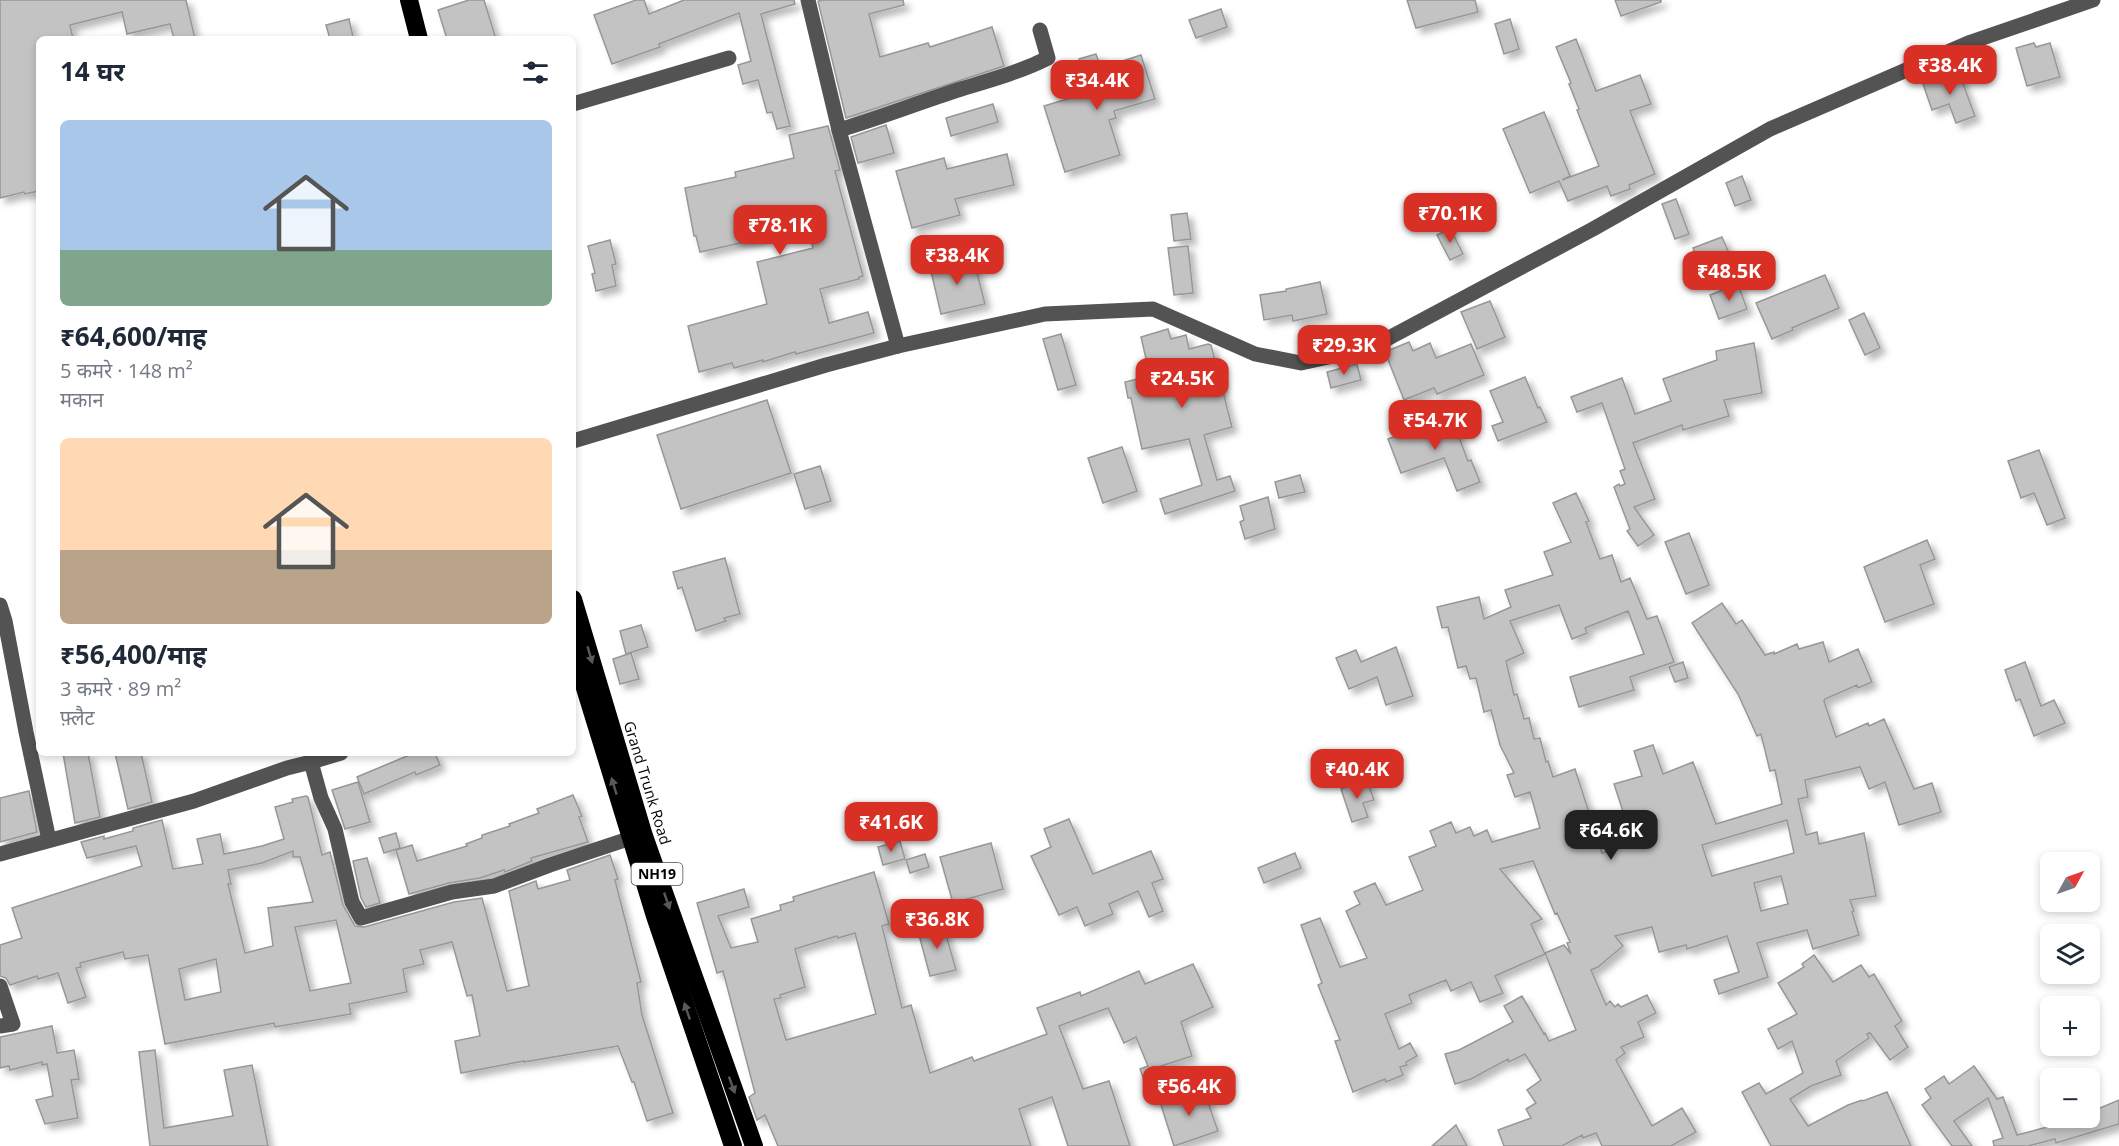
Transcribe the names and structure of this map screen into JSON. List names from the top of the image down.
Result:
{
  "streets": {
    "highway": ["Grand Trunk Road", "NH19"]
  },
  "north": "top right",
  "page": {
    "heading": "14 घर",
    "price": [
      "₹38.4K",
      "₹34.4K",
      "₹70.1K",
      "₹78.1K",
      "₹38.4K",
      "₹48.5K",
      "₹29.3K",
      "₹24.5K",
      "₹54.7K",
      "₹40.4K",
      "₹41.6K",
      "₹64.6K",
      "₹36.8K",
      "₹56.4K"
    ],
    "list": [
      {
        "name": "₹64,600/माह",
        "note": "5 कमरे · 148 m² · मकान"
      },
      {
        "name": "₹56,400/माह",
        "note": "3 कमरे · 89 m² · फ़्लैट"
      }
    ],
    "map_buttons": ["+", "−"]
  }
}
